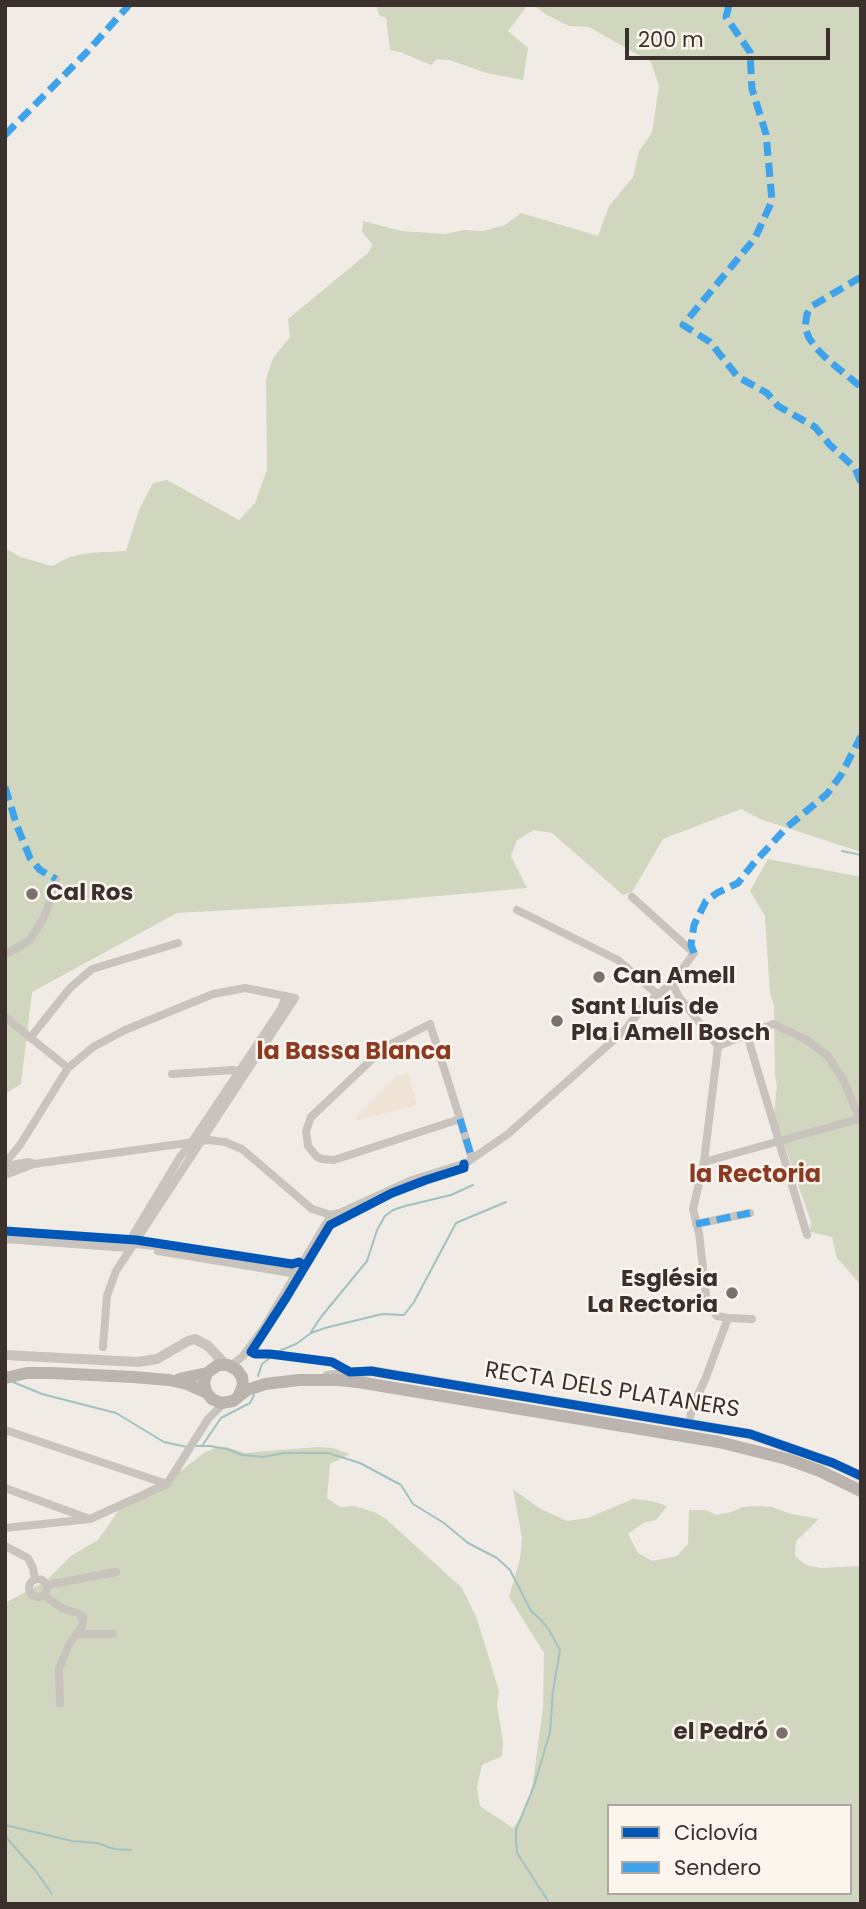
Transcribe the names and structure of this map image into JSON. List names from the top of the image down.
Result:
{
  "streets": {
    "street": ["RECTA DELS PLATANERS"]
  },
  "districts": ["la Bassa Blanca", "la Rectoria"],
  "places": [
    "Cal Ros",
    "Can Amell",
    "Sant Lluís de Pla i Amell Bosch",
    "Església La Rectoria",
    "el Pedró"
  ],
  "legend": ["Ciclovía", "Sendero"],
  "scale_bar": "200 m"
}
